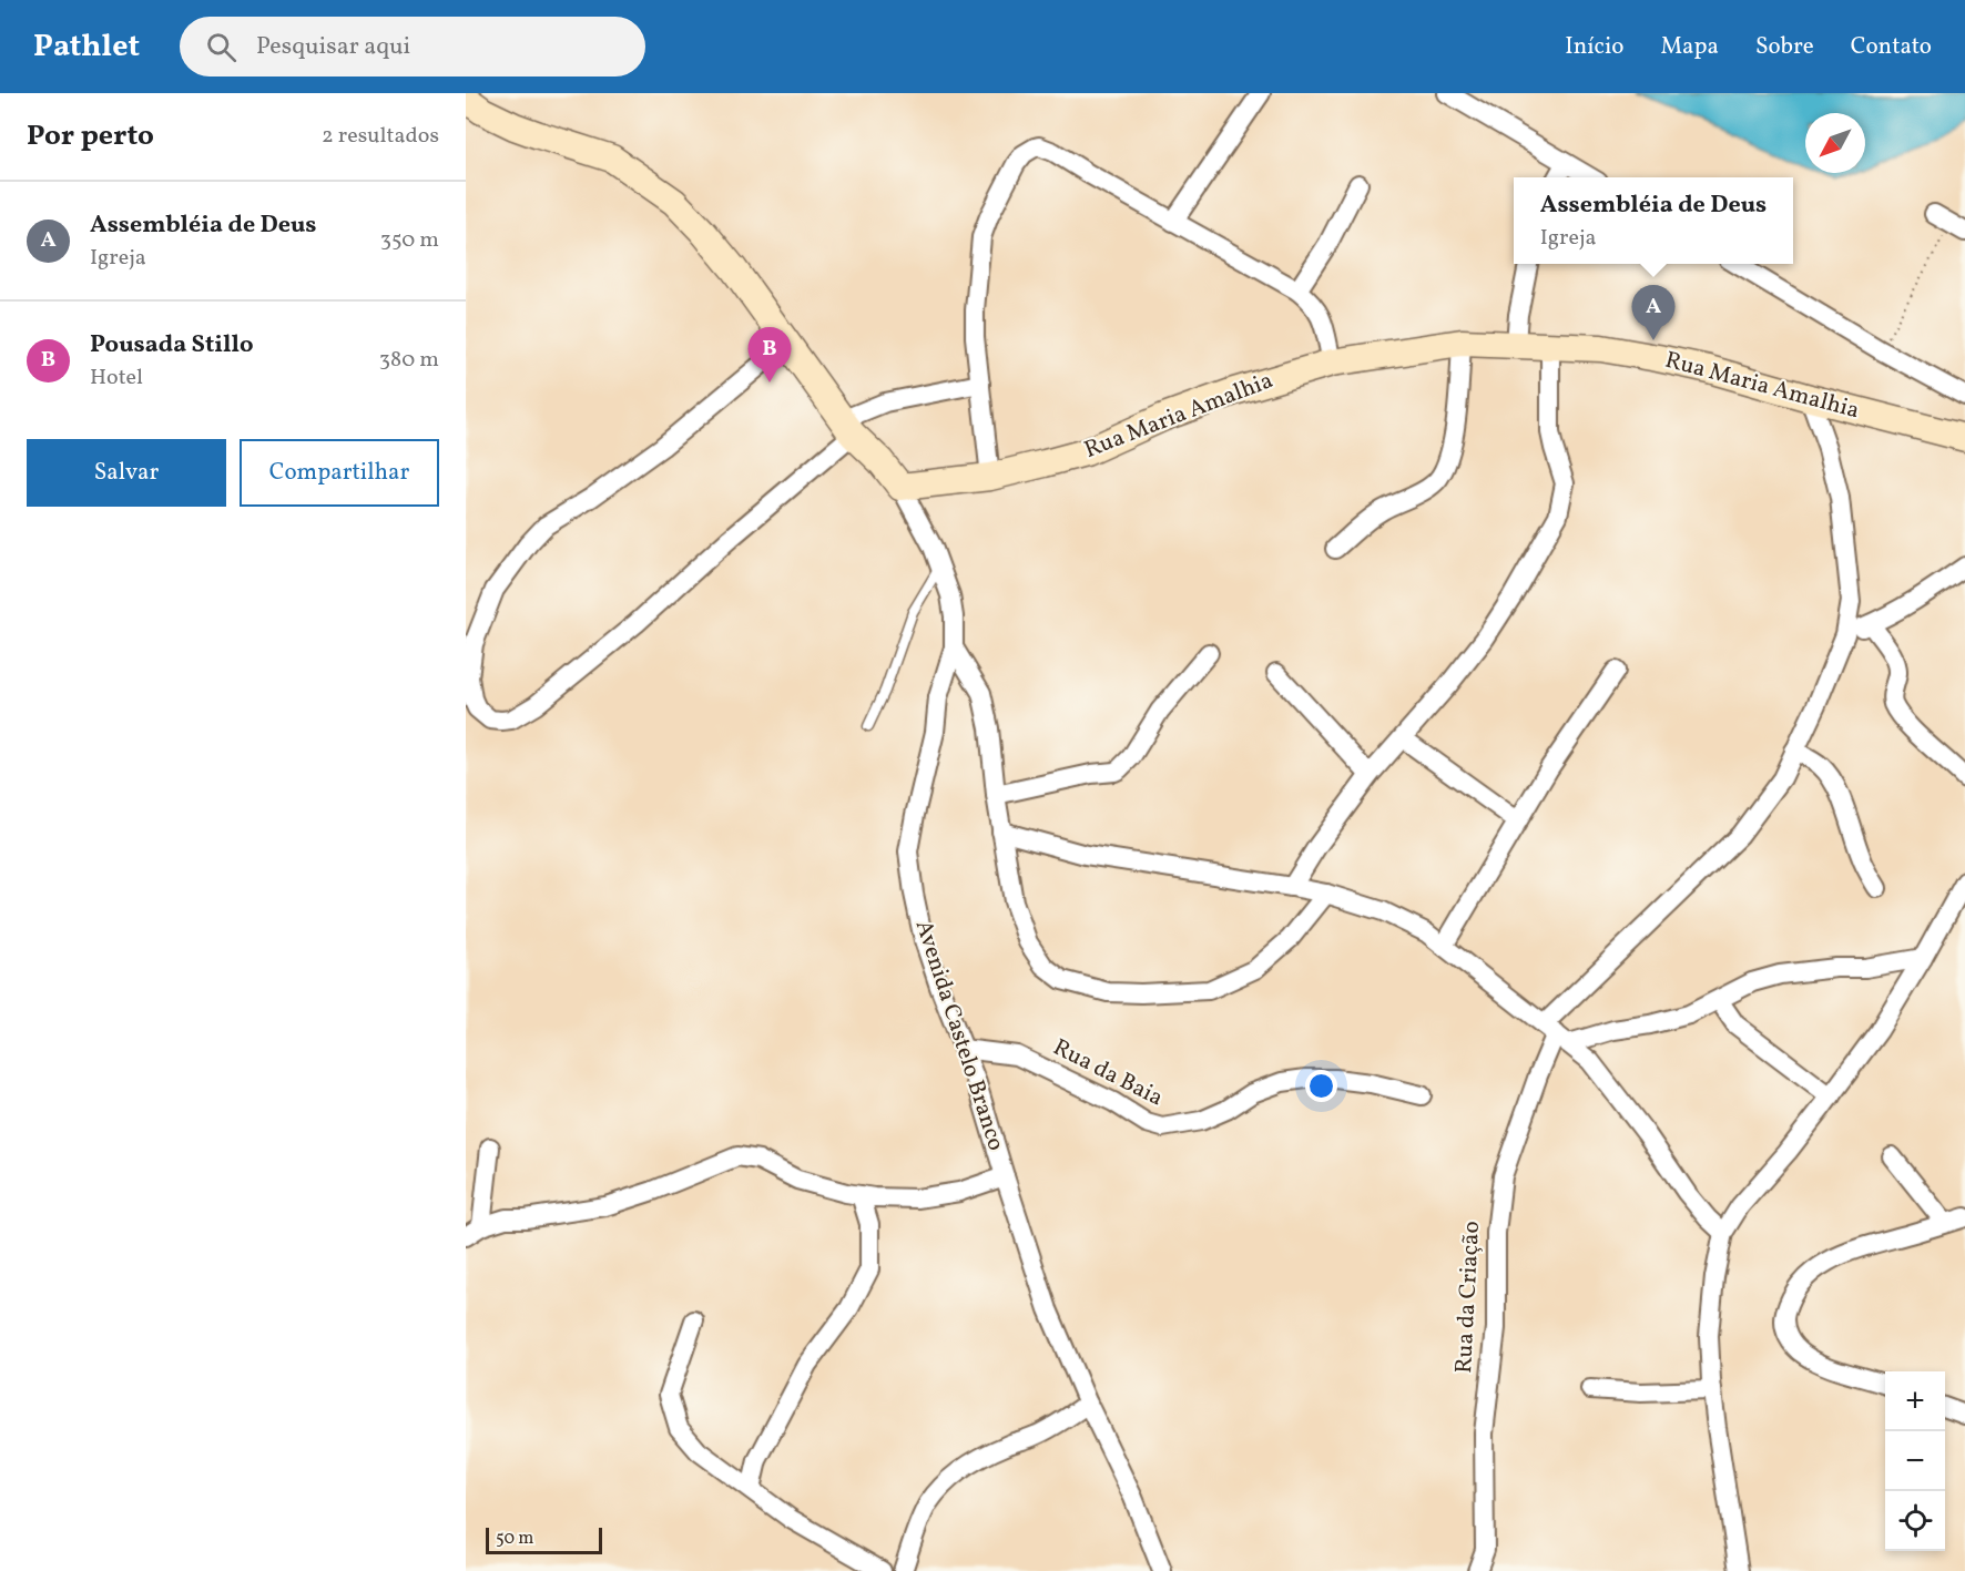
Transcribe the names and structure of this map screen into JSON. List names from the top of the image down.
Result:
{
  "streets": {
    "street": [
      "Rua Maria Amalhia",
      "Avenida Castelo Branco",
      "Rua da Baia",
      "Rua da Criação"
    ]
  },
  "crossings": [
    ["Rua Maria Amalhia", "Avenida Castelo Branco"],
    ["Avenida Castelo Branco", "Rua da Baia"]
  ],
  "scale_bar": "50 m",
  "north": "bottom left",
  "page": {
    "header": "Pathlet",
    "search": "Pesquisar aqui",
    "nav": [
      "Início",
      "Mapa",
      "Sobre",
      "Contato"
    ],
    "heading": ["Por perto", "2 resultados"],
    "popup": ["Assembléia de Deus", "Igreja"],
    "list": [
      {
        "mark": "A",
        "name": "Assembléia de Deus",
        "note": "Igreja",
        "value": "350 m"
      },
      {
        "mark": "B",
        "name": "Pousada Stillo",
        "note": "Hotel",
        "value": "380 m"
      }
    ],
    "pins": ["A", "B"],
    "buttons": ["Salvar", "Compartilhar"],
    "map_buttons": ["+", "−"],
    "scale": "50 m"
  }
}
